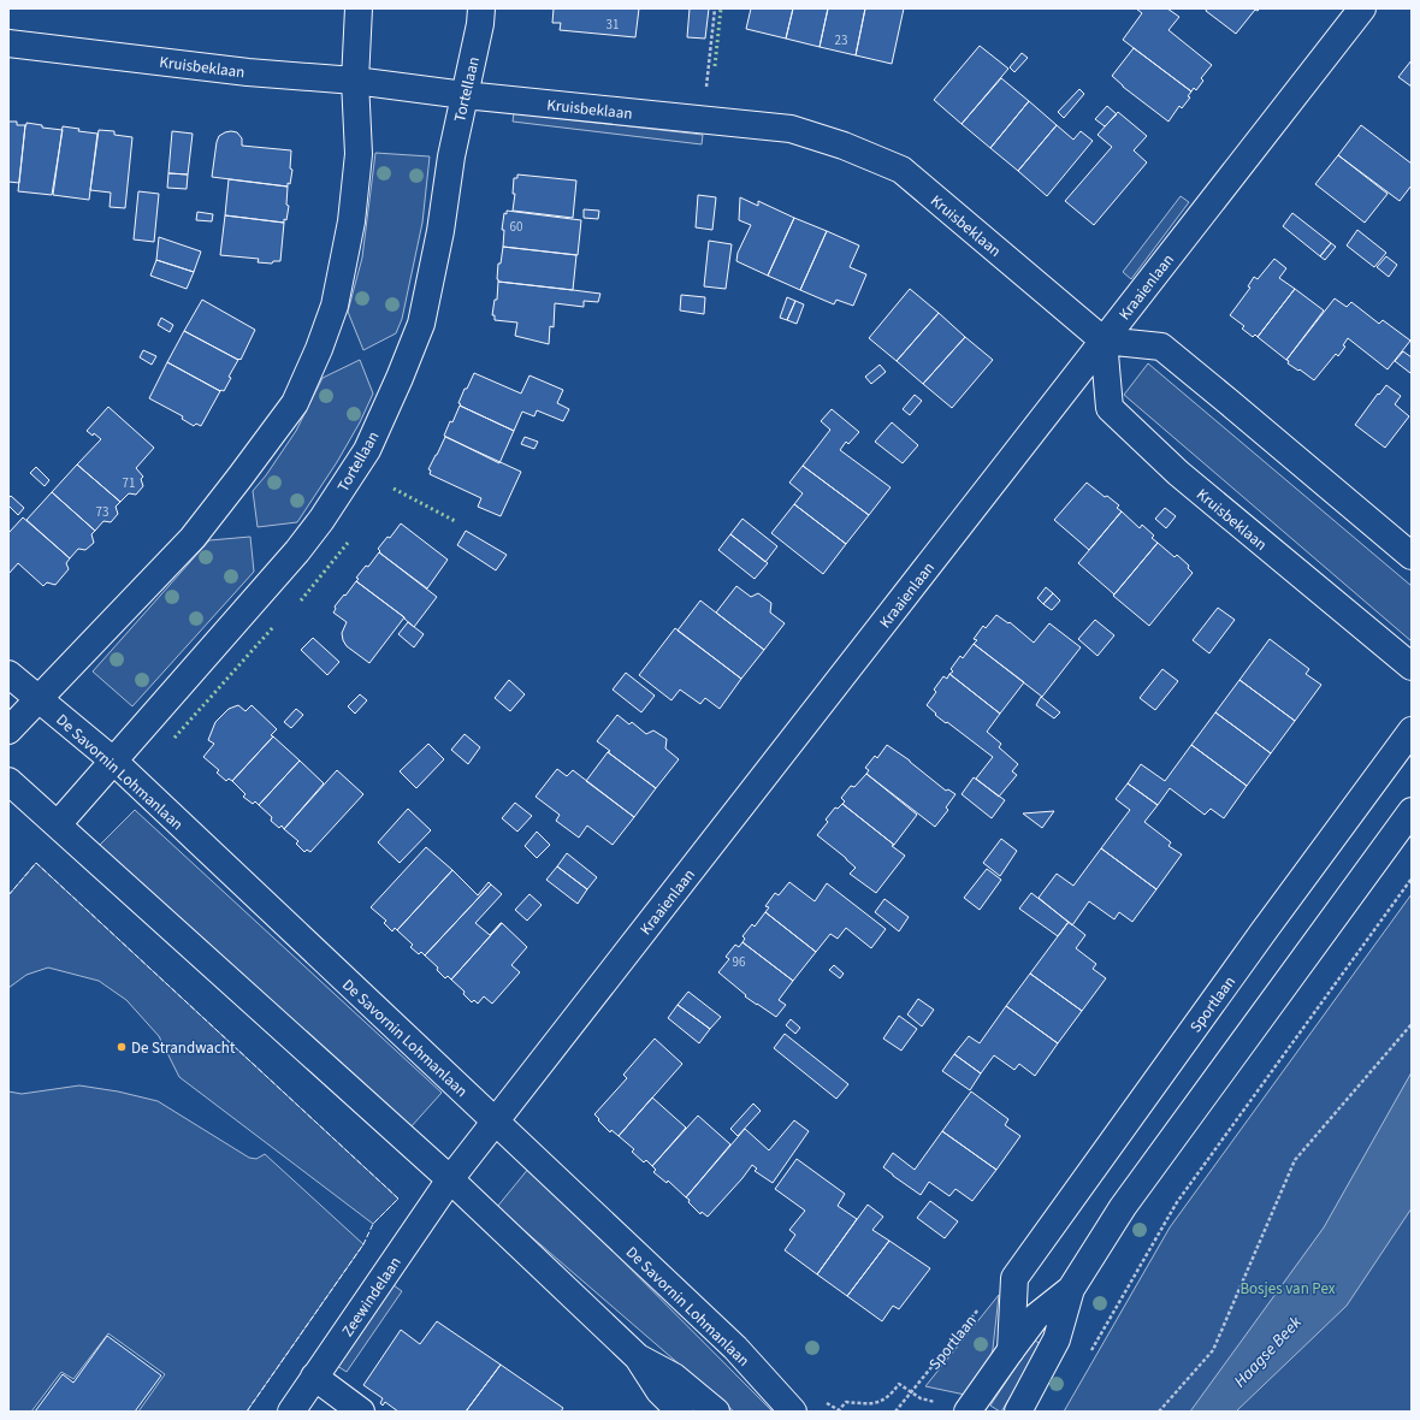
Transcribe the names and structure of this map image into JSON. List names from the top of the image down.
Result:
{
  "streets": {
    "street": [
      "Kruisbeklaan",
      "Tortellaan",
      "Kraaienlaan",
      "De Savornin Lohmanlaan",
      "Sportlaan",
      "Zeewindelaan"
    ]
  },
  "crossings": [
    ["Kruisbeklaan", "Tortellaan"],
    ["Kruisbeklaan", "Kraaienlaan"],
    ["Tortellaan", "De Savornin Lohmanlaan"],
    ["Kraaienlaan", "De Savornin Lohmanlaan"],
    ["Kraaienlaan", "Zeewindelaan"]
  ],
  "water": ["Haagse Beek"],
  "parks": ["Bosjes van Pex"],
  "places": ["De Strandwacht"],
  "house_numbers": [
    "31",
    "23",
    "60",
    "71",
    "73",
    "96"
  ]
}
